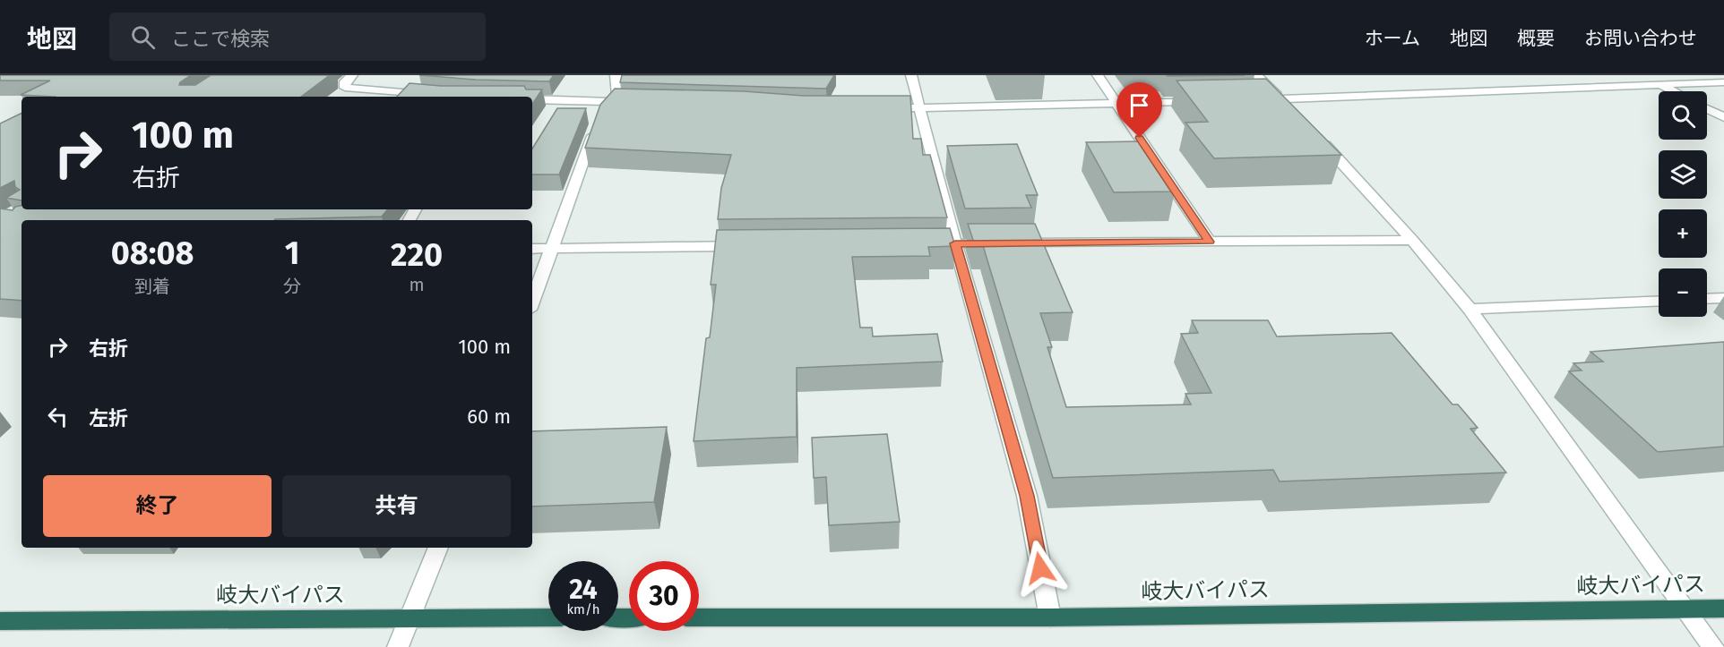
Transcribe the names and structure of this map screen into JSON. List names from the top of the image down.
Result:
{
  "streets": {
    "highway": ["岐大バイパス"]
  },
  "page": {
    "header": "地図",
    "search": "ここで検索",
    "nav": [
      "ホーム",
      "地図",
      "概要",
      "お問い合わせ"
    ],
    "map_buttons": ["+", "−"],
    "turn": ["100 m", "右折"],
    "eta": [
      "08:08",
      "到着",
      "1",
      "分",
      "220",
      "m"
    ],
    "list": [
      {
        "name": "右折",
        "value": "100 m"
      },
      {
        "name": "左折",
        "value": "60 m"
      }
    ],
    "buttons": ["終了", "共有"],
    "speed": "24 km/h",
    "limit": "30"
  }
}
